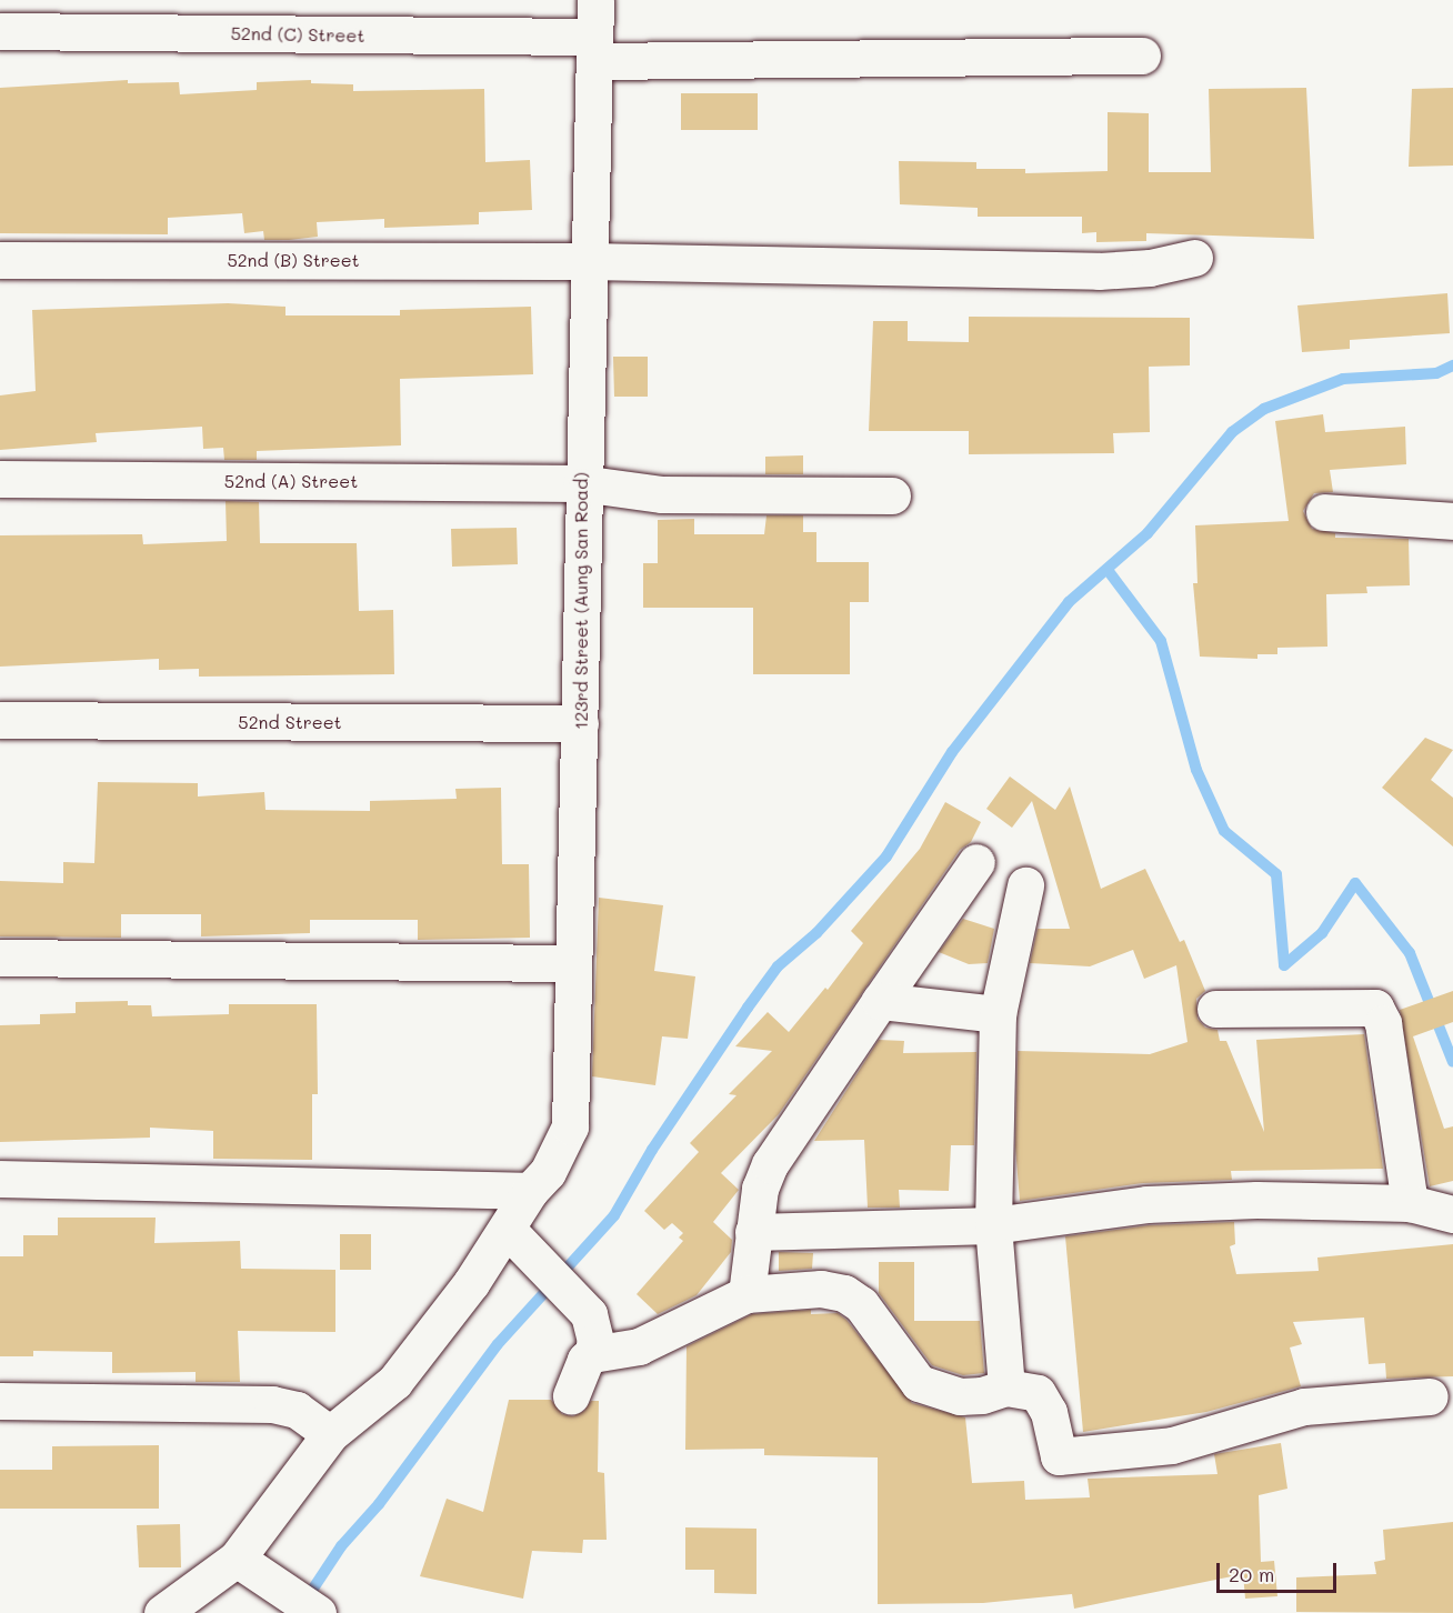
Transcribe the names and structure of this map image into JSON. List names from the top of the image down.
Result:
{
  "streets": {
    "street": [
      "52nd (C) Street",
      "52nd (B) Street",
      "52nd (A) Street",
      "123rd Street (Aung San Road)",
      "52nd Street"
    ]
  },
  "crossings": [
    ["52nd (C) Street", "123rd Street (Aung San Road)"],
    ["52nd (B) Street", "123rd Street (Aung San Road)"],
    ["52nd (A) Street", "123rd Street (Aung San Road)"],
    ["123rd Street (Aung San Road)", "52nd Street"]
  ],
  "scale_bar": "20 m"
}
